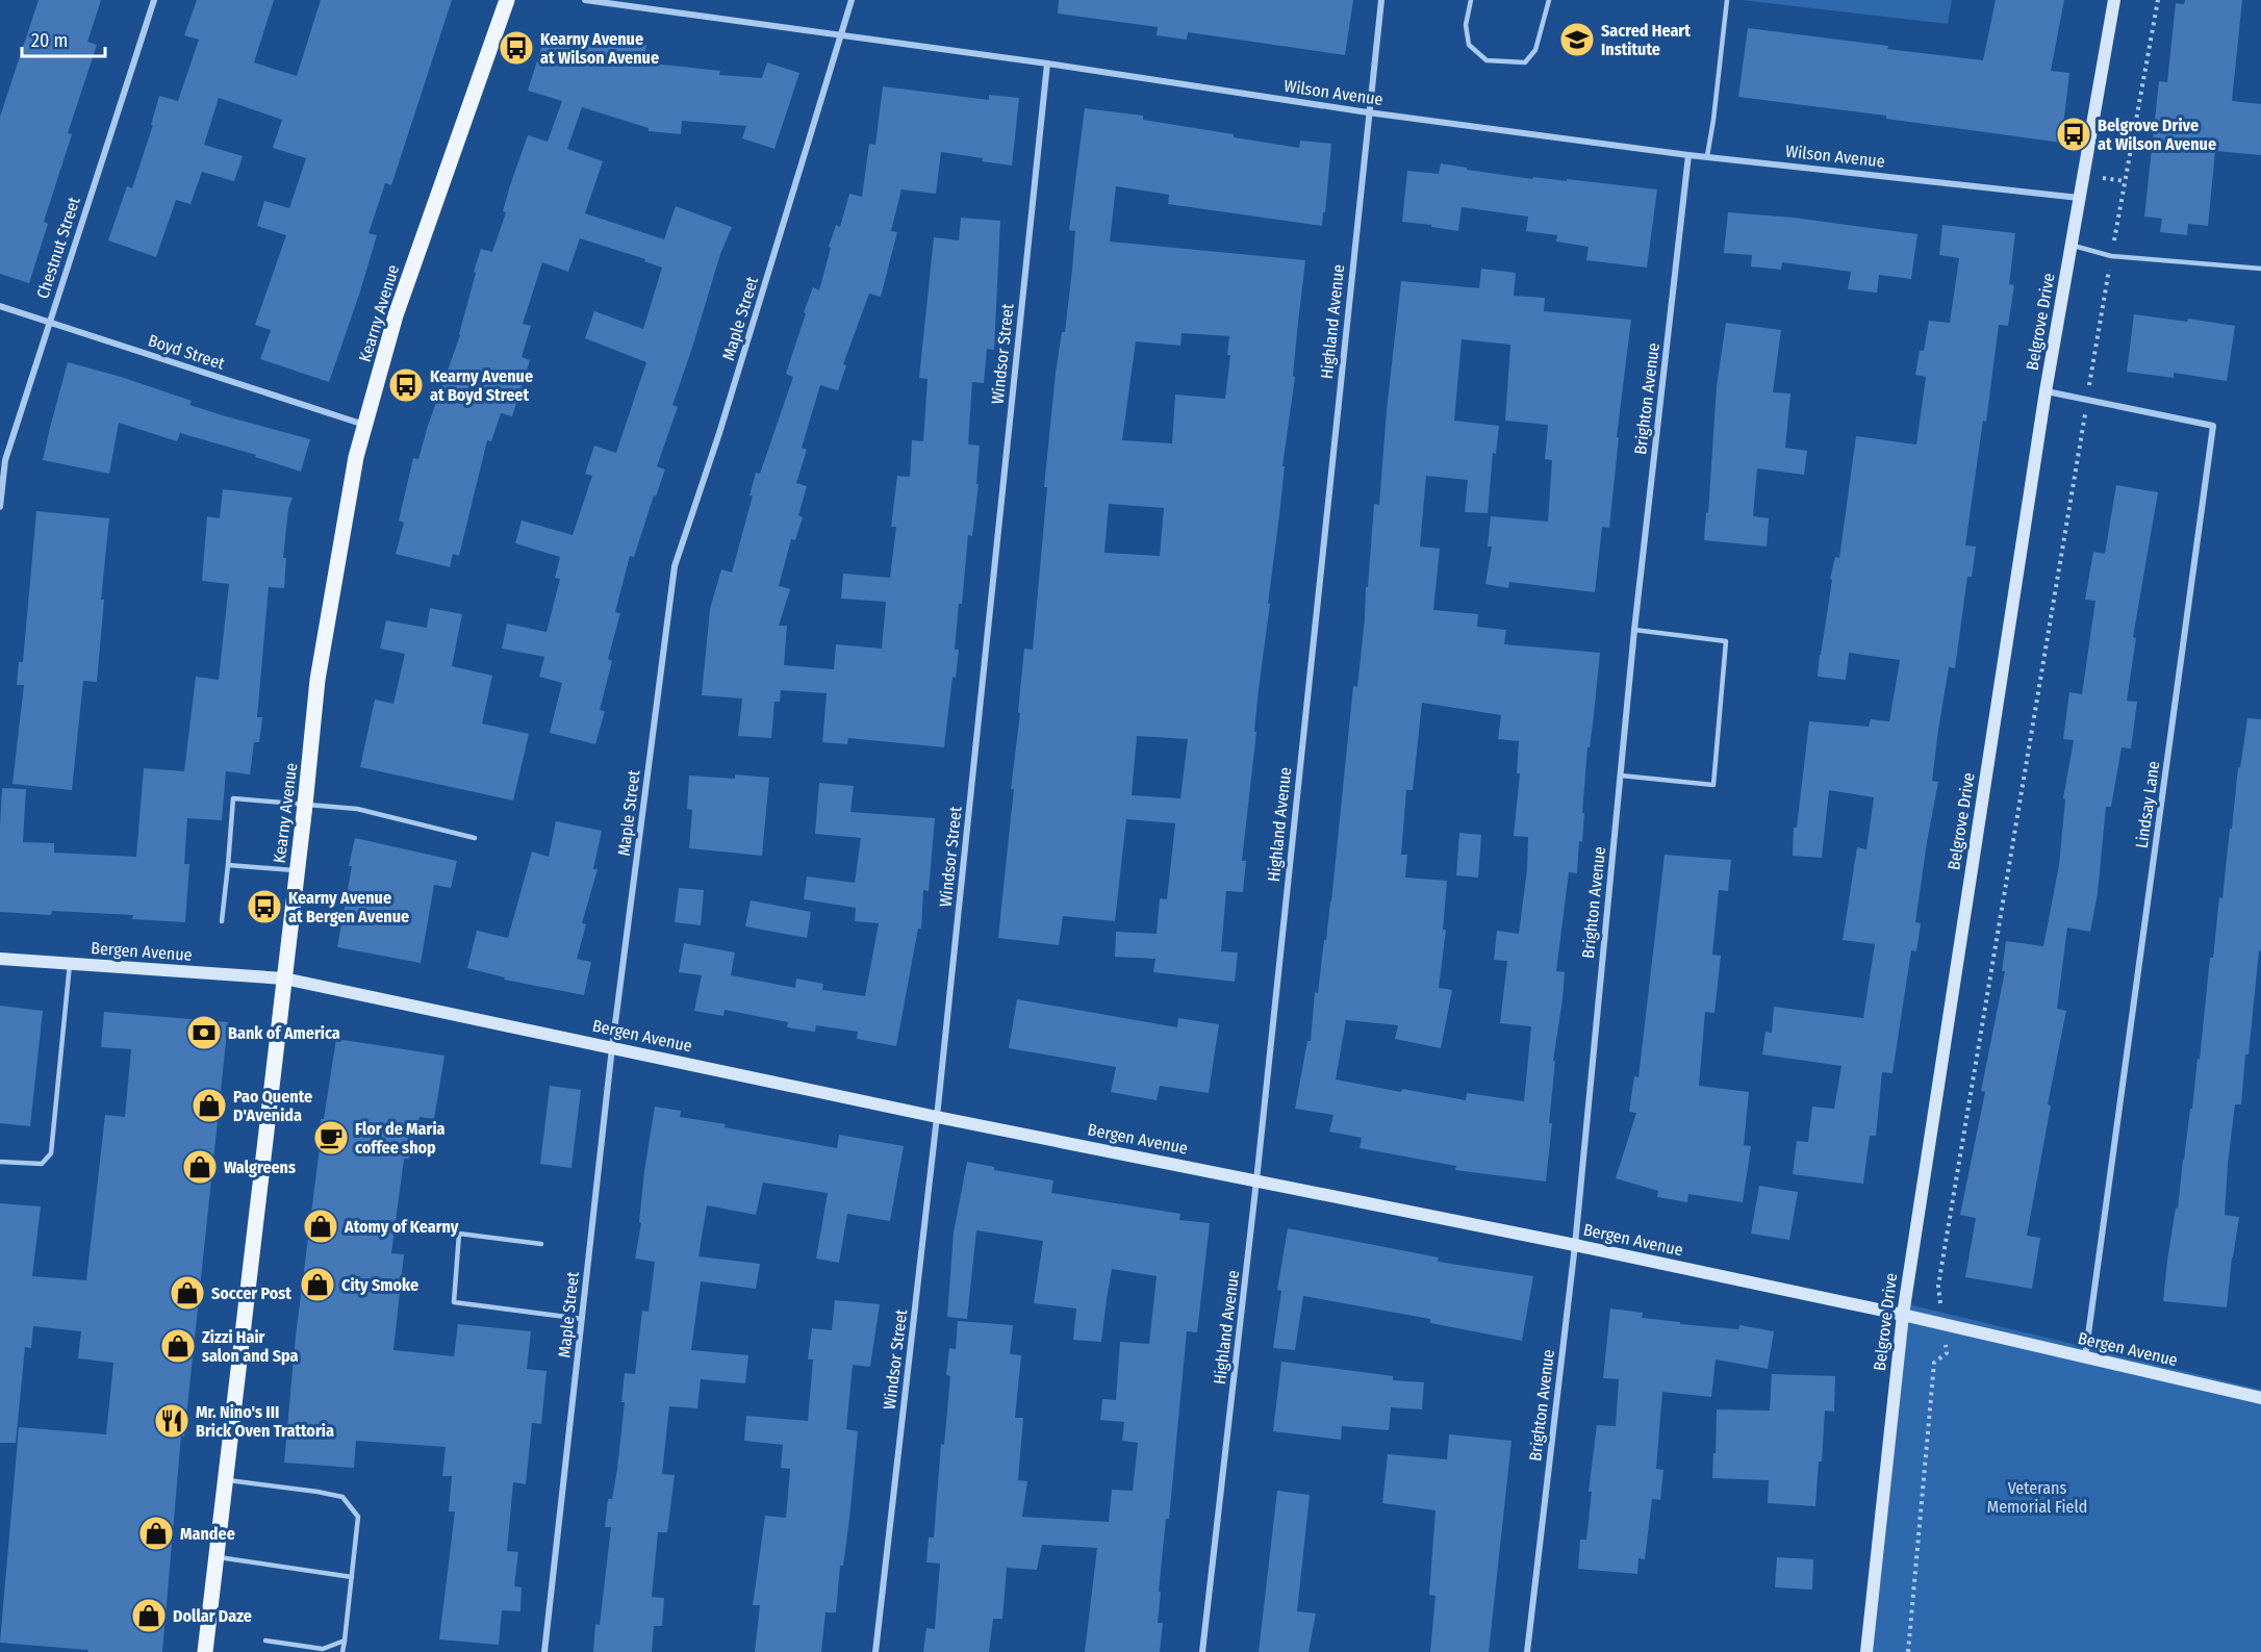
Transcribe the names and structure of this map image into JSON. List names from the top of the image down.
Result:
{
  "streets": {
    "main road": ["Kearny Avenue"],
    "street": [
      "Wilson Avenue",
      "Chestnut Street",
      "Maple Street",
      "Highland Avenue",
      "Belgrove Drive",
      "Boyd Street",
      "Windsor Street",
      "Brighton Avenue",
      "Lindsay Lane",
      "Bergen Avenue"
    ]
  },
  "crossings": [
    ["Wilson Avenue", "Maple Street"],
    ["Wilson Avenue", "Highland Avenue"],
    ["Wilson Avenue", "Belgrove Drive"],
    ["Wilson Avenue", "Windsor Street"],
    ["Wilson Avenue", "Brighton Avenue"],
    ["Chestnut Street", "Boyd Street"],
    ["Kearny Avenue", "Boyd Street"],
    ["Kearny Avenue", "Bergen Avenue"],
    ["Maple Street", "Bergen Avenue"],
    ["Highland Avenue", "Bergen Avenue"],
    ["Belgrove Drive", "Lindsay Lane"],
    ["Belgrove Drive", "Bergen Avenue"],
    ["Windsor Street", "Bergen Avenue"],
    ["Brighton Avenue", "Bergen Avenue"],
    ["Lindsay Lane", "Bergen Avenue"]
  ],
  "parks": ["Veterans Memorial Field"],
  "places": {
    "school or university": ["Sacred Heart Institute"],
    "bus stop": [
      "Kearny Avenue at Wilson Avenue",
      "Belgrove Drive at Wilson Avenue",
      "Kearny Avenue at Boyd Street",
      "Kearny Avenue at Bergen Avenue"
    ],
    "bank": ["Bank of America"],
    "shop": [
      "Pao Quente D'Avenida",
      "Walgreens",
      "Atomy of Kearny",
      "City Smoke",
      "Soccer Post",
      "Zizzi Hair salon and Spa",
      "Mandee",
      "Dollar Daze"
    ],
    "cafe": ["Flor de Maria coffee shop"],
    "restaurant": ["Mr. Nino's III Brick Oven Trattoria"]
  },
  "scale_bar": "20 m"
}
